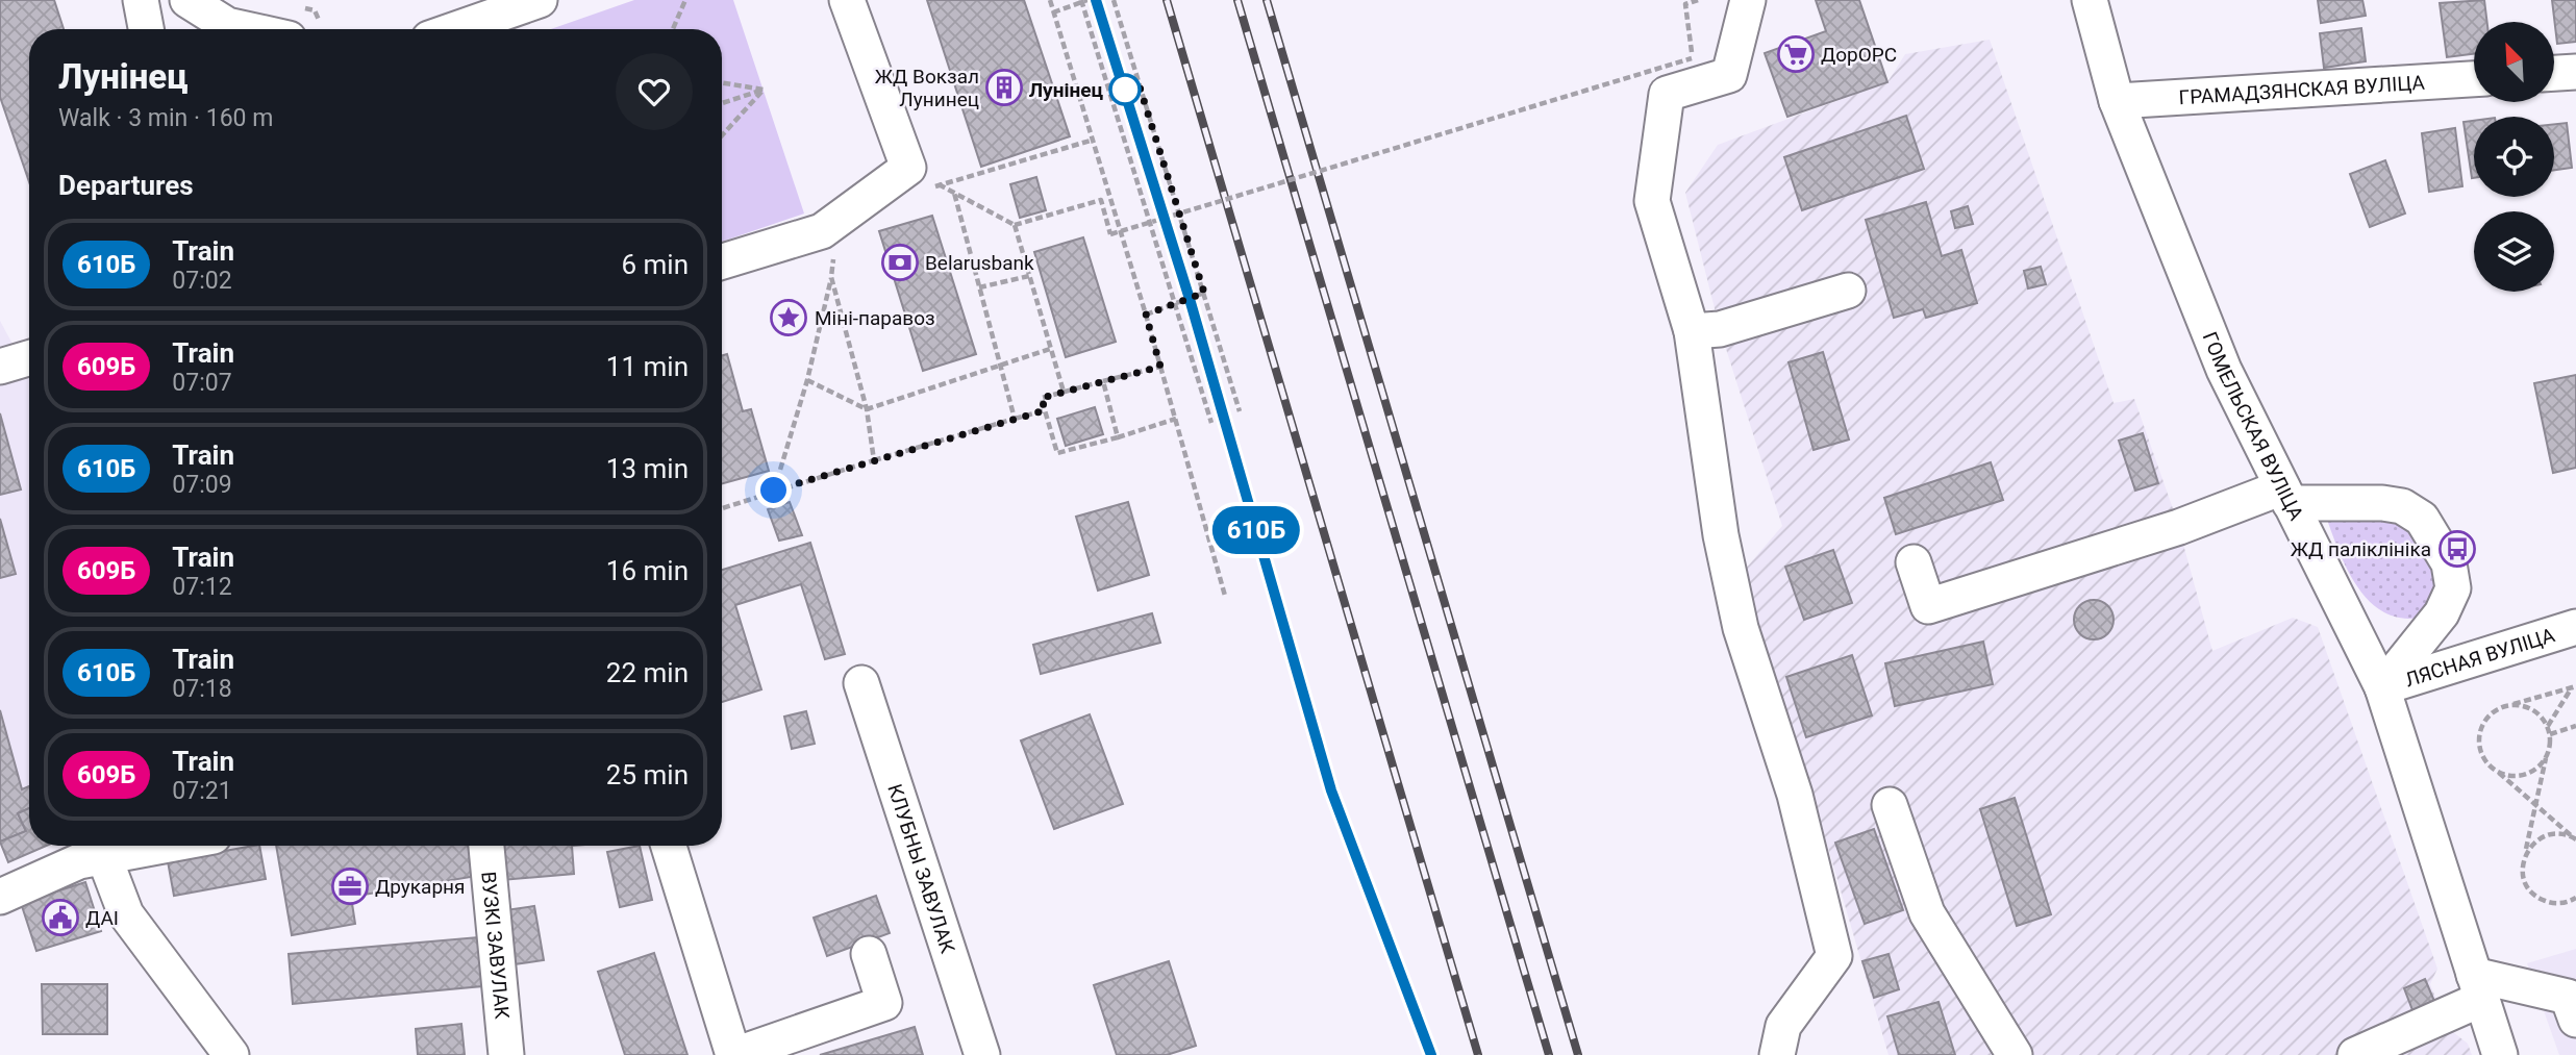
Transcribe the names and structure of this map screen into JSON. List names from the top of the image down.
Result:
{
  "streets": {
    "street": [
      "ГРАМАДЗЯНСКАЯ ВУЛІЦА",
      "ГОМЕЛЬСКАЯ ВУЛІЦА",
      "ЛЯСНАЯ ВУЛІЦА",
      "КЛУБНЫ ЗАВУЛАК",
      "ВУЗКІ ЗАВУЛАК"
    ]
  },
  "crossings": [
    ["ГРАМАДЗЯНСКАЯ ВУЛІЦА", "ГОМЕЛЬСКАЯ ВУЛІЦА"],
    ["ГОМЕЛЬСКАЯ ВУЛІЦА", "ЛЯСНАЯ ВУЛІЦА"]
  ],
  "places": {
    "supermarket": ["ДорОРС"],
    "building": ["ЖД Вокзал Лунинец"],
    "other": ["Лунінец"],
    "bank": ["Belarusbank"],
    "place": ["Міні-паравоз"],
    "bus stop": ["ЖД паліклініка"],
    "office": ["Друкарня"],
    "public building": ["ДАІ"]
  },
  "north": "top left",
  "page": {
    "on_map": "610Б",
    "heading": [
      ["Лунінец", "Walk · 3 min · 160 m"],
      "Departures"
    ],
    "list": [
      {
        "mark": "610Б",
        "name": "Train",
        "note": "07:02",
        "value": "6 min"
      },
      {
        "mark": "609Б",
        "name": "Train",
        "note": "07:07",
        "value": "11 min"
      },
      {
        "mark": "610Б",
        "name": "Train",
        "note": "07:09",
        "value": "13 min"
      },
      {
        "mark": "609Б",
        "name": "Train",
        "note": "07:12",
        "value": "16 min"
      },
      {
        "mark": "610Б",
        "name": "Train",
        "note": "07:18",
        "value": "22 min"
      },
      {
        "mark": "609Б",
        "name": "Train",
        "note": "07:21",
        "value": "25 min"
      }
    ]
  }
}
